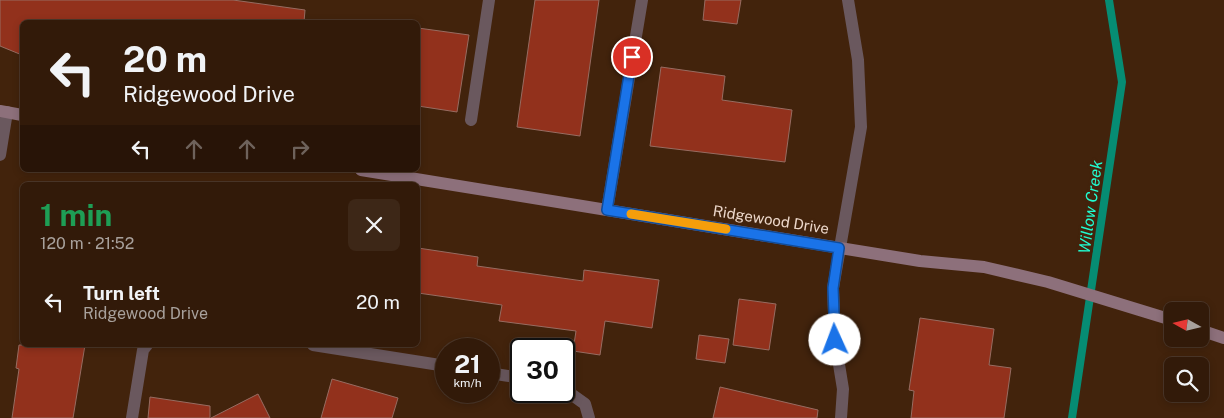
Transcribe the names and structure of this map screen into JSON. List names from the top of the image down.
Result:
{
  "streets": {
    "street": ["Ridgewood Drive"]
  },
  "water": ["Willow Creek"],
  "north": "left",
  "page": {
    "turn": ["20 m", "Ridgewood Drive"],
    "heading": ["1 min", "120 m · 21:52"],
    "list": [
      {
        "name": "Turn left",
        "note": "Ridgewood Drive",
        "value": "20 m"
      }
    ],
    "speed": "21 km/h",
    "limit": "30"
  }
}
